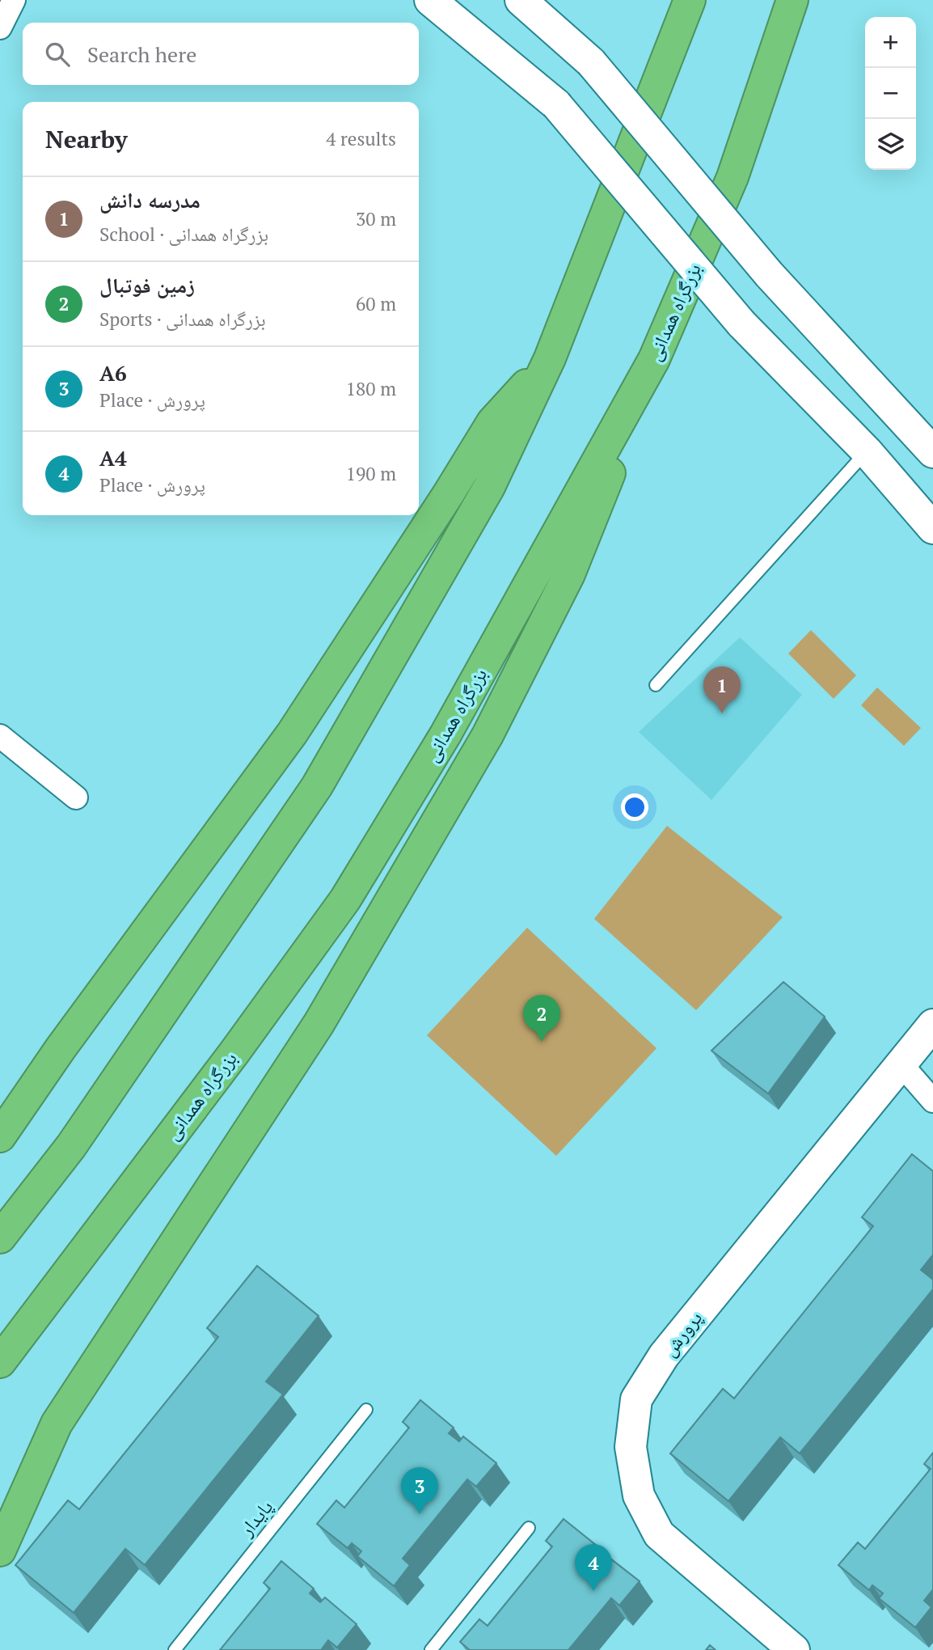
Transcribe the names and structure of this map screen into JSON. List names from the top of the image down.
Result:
{
  "streets": {
    "highway": ["بزرگراه همدانی"],
    "street": ["پرورش"],
    "lane": ["پایدار"]
  },
  "page": {
    "map_buttons": ["+", "−"],
    "search": "Search here",
    "heading": ["Nearby", "4 results"],
    "list": [
      {
        "mark": "1",
        "name": "مدرسه دانش",
        "note": "School · بزرگراه همدانی",
        "value": "30 m"
      },
      {
        "mark": "2",
        "name": "زمین فوتبال",
        "note": "Sports · بزرگراه همدانی",
        "value": "60 m"
      },
      {
        "mark": "3",
        "name": "A6",
        "note": "Place · پرورش",
        "value": "180 m"
      },
      {
        "mark": "4",
        "name": "A4",
        "note": "Place · پرورش",
        "value": "190 m"
      }
    ],
    "pins": [
      "1",
      "2",
      "3",
      "4"
    ]
  }
}
